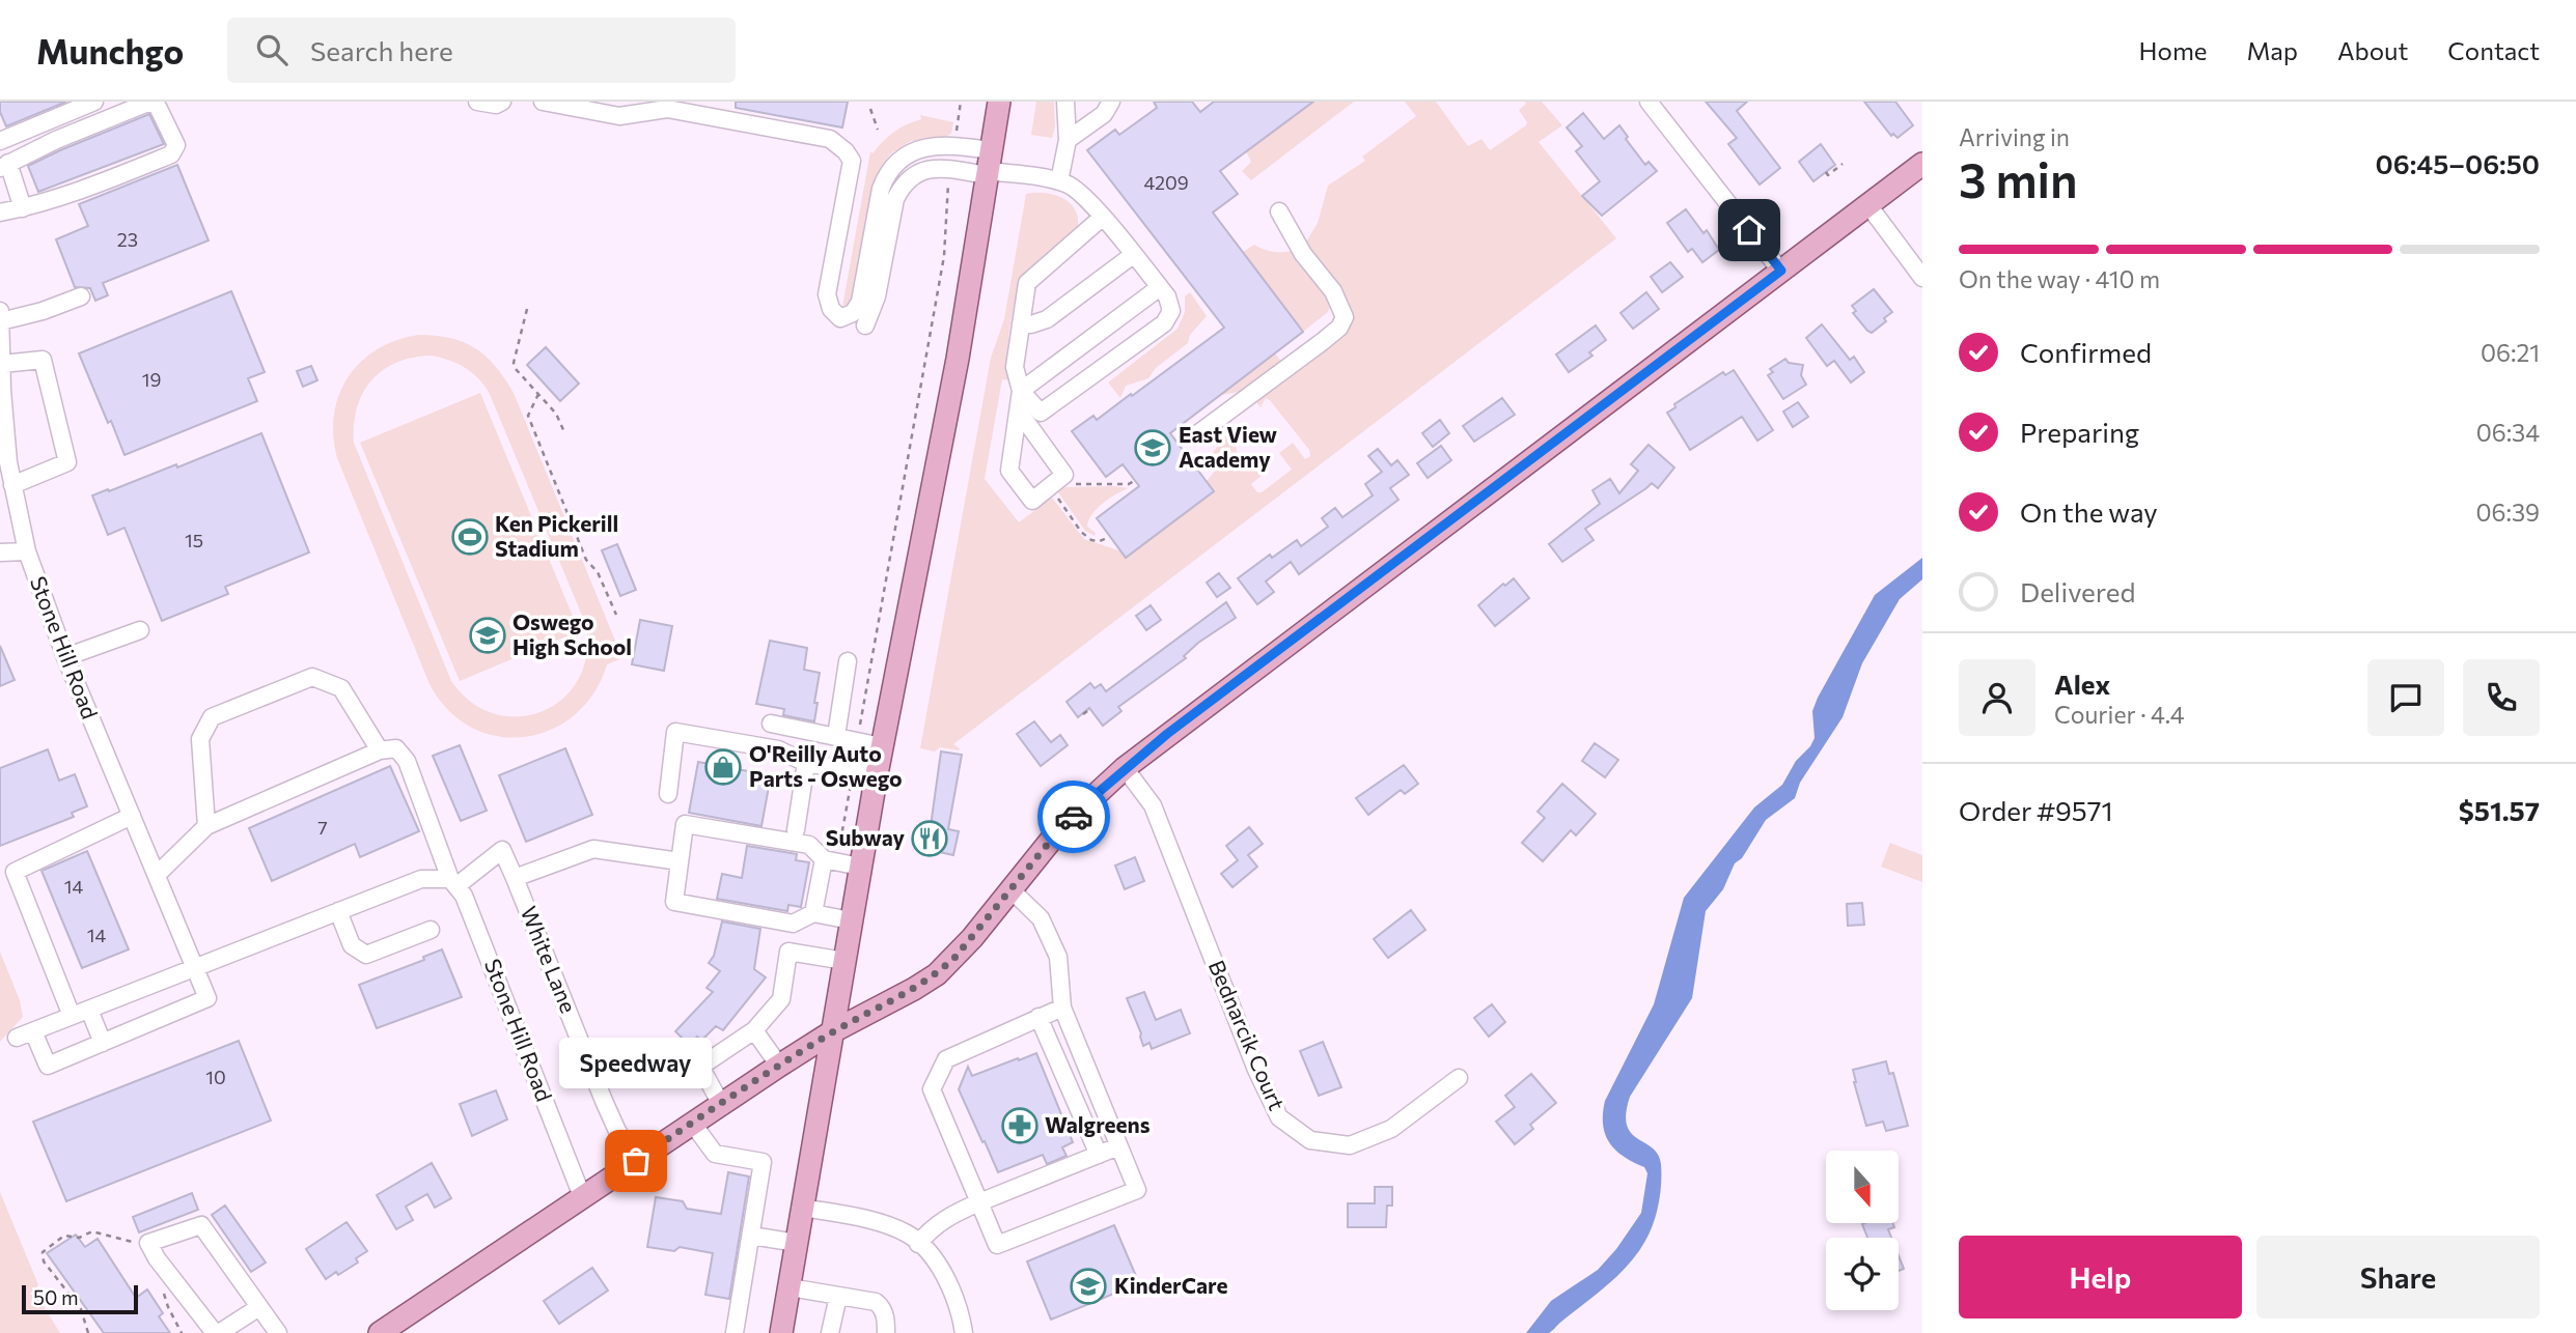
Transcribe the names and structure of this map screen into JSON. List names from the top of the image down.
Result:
{
  "streets": {
    "street": ["Stone Hill Road", "White Lane", "Bednarcik Court"]
  },
  "crossings": [
    ["Stone Hill Road", "White Lane"]
  ],
  "places": {
    "school or university": ["East View Academy", "Oswego High School", "KinderCare"],
    "sports": ["Ken Pickerill Stadium"],
    "shop": ["O'Reilly Auto Parts - Oswego"],
    "restaurant": ["Subway"],
    "pharmacy": ["Walgreens"],
    "other": ["Speedway"]
  },
  "house_numbers": [
    "4209",
    "23",
    "19",
    "15",
    "7",
    "14",
    "14",
    "10"
  ],
  "scale_bar": "50 m",
  "north": "bottom",
  "page": {
    "header": "Munchgo",
    "search": "Search here",
    "nav": [
      "Home",
      "Map",
      "About",
      "Contact"
    ],
    "heading": ["3 min", "Arriving in", "06:45–06:50"],
    "panel": [
      "Alex",
      "Courier · 4.4",
      "Order #9571",
      "$51.57"
    ],
    "bar": "On the way · 410 m",
    "list": [
      ["Confirmed", "06:21"],
      ["Preparing", "06:34"],
      ["On the way", "06:39"],
      "Delivered"
    ],
    "bubble": "Speedway",
    "buttons": ["Help", "Share"],
    "scale": "50 m"
  }
}
